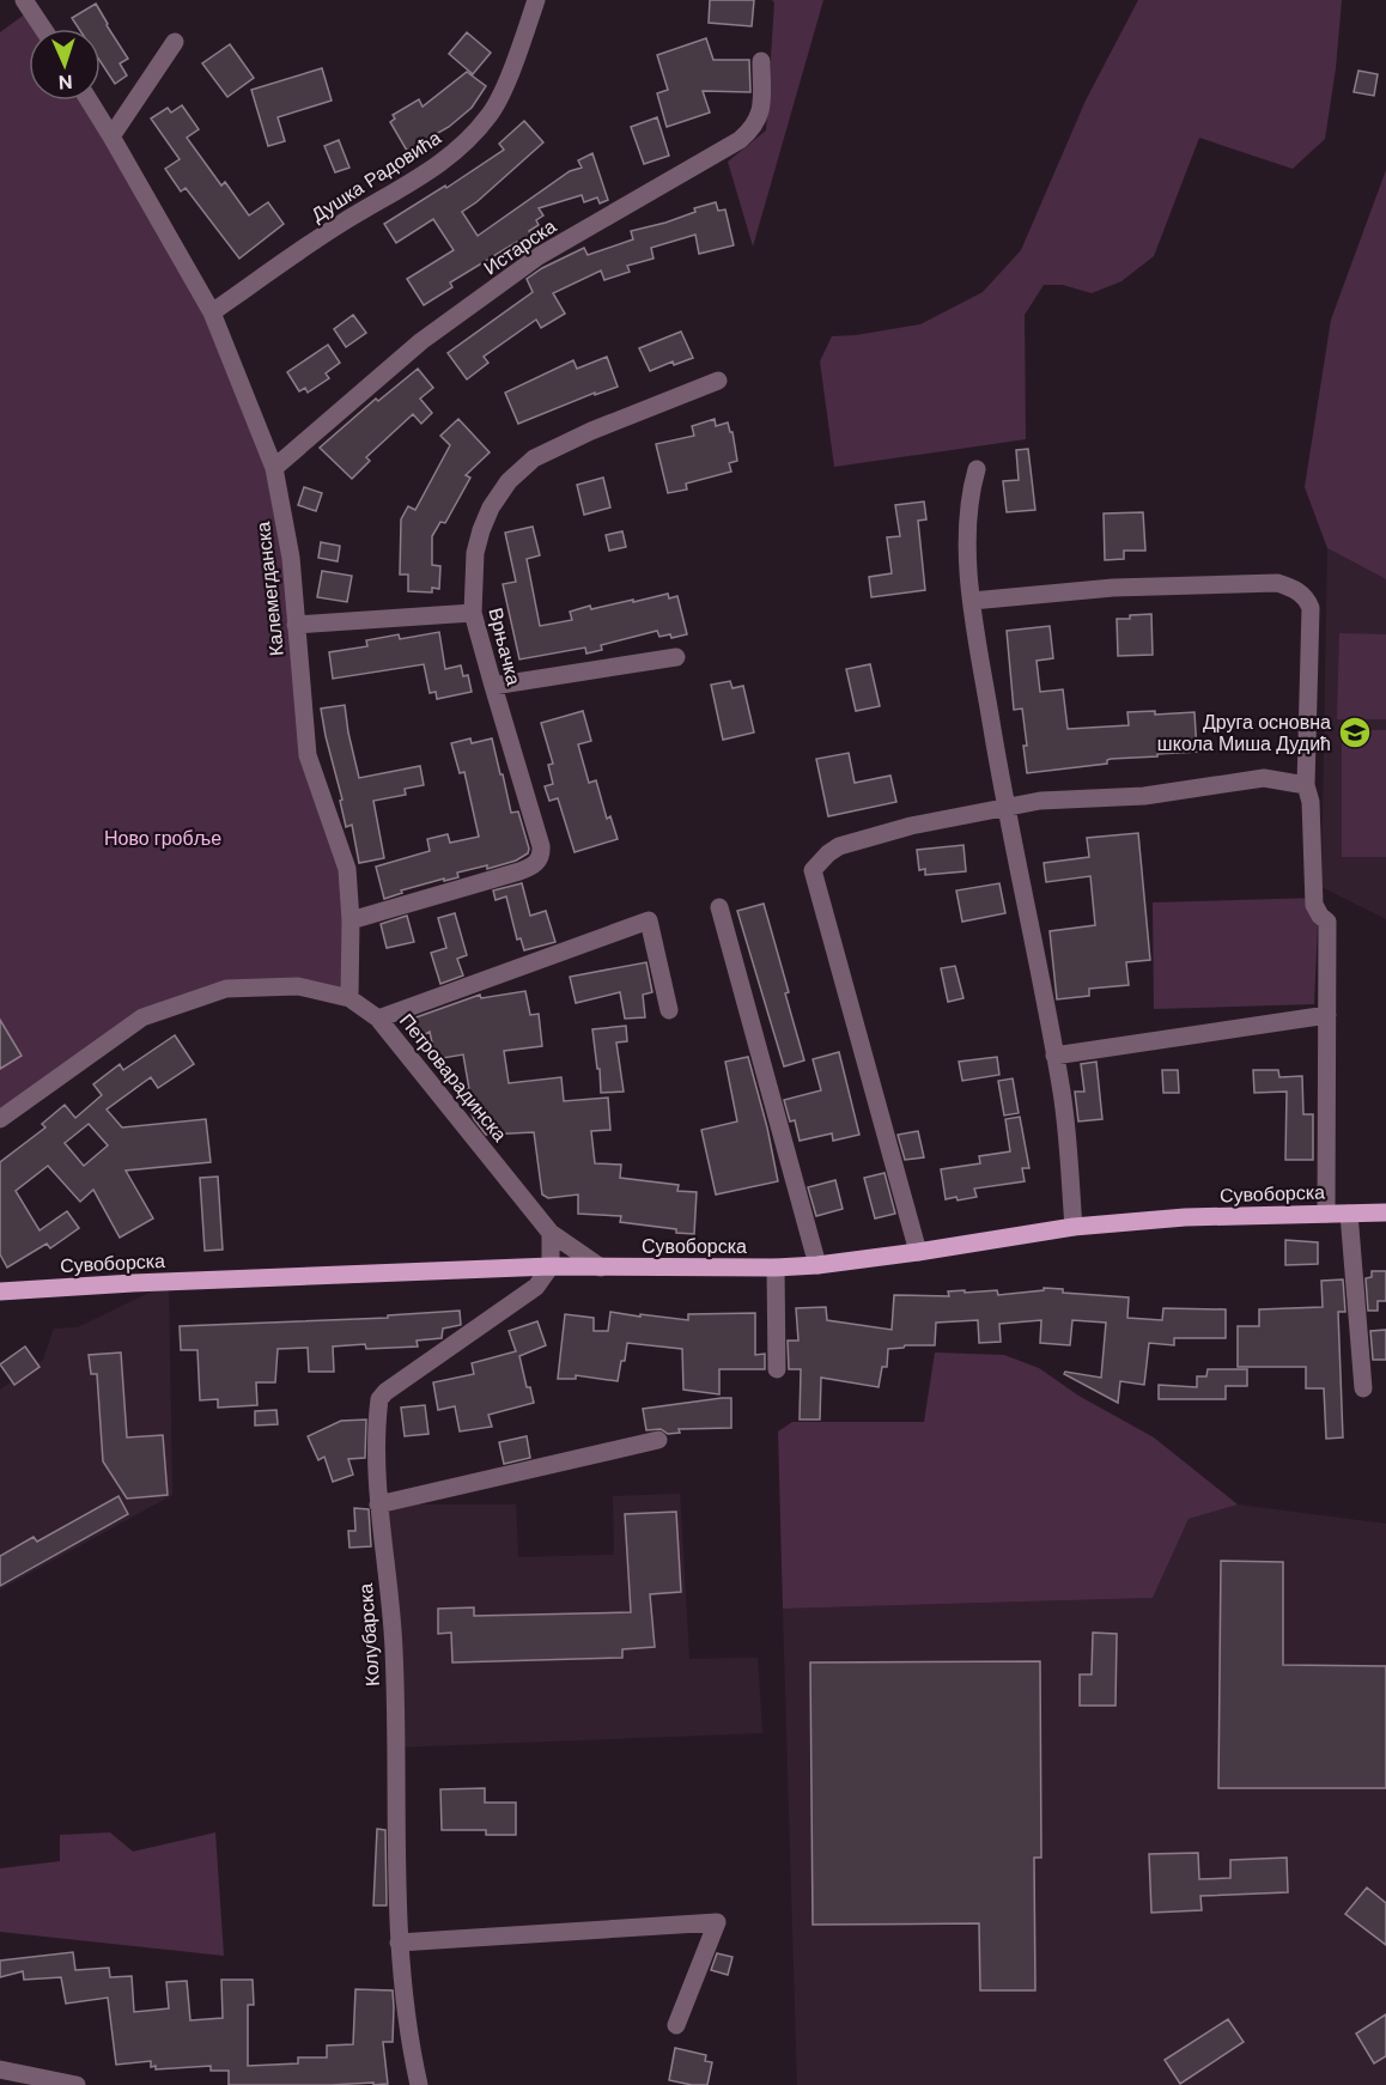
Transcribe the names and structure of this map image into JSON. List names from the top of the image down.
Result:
{
  "streets": {
    "main road": ["Сувоборска"],
    "street": [
      "Душка Радовића",
      "Истарска",
      "Калемегданска",
      "Врњачка",
      "Петроварадинска",
      "Колубарска"
    ]
  },
  "crossings": [
    ["Душка Радовића", "Калемегданска"],
    ["Истарска", "Калемегданска"],
    ["Калемегданска", "Врњачка"],
    ["Калемегданска", "Петроварадинска"],
    ["Петроварадинска", "Сувоборска"],
    ["Сувоборска", "Колубарска"]
  ],
  "parks": ["Ново гробље"],
  "places": {
    "school or university": ["Друга основна школа Миша Дудић"]
  },
  "north": "bottom"
}
